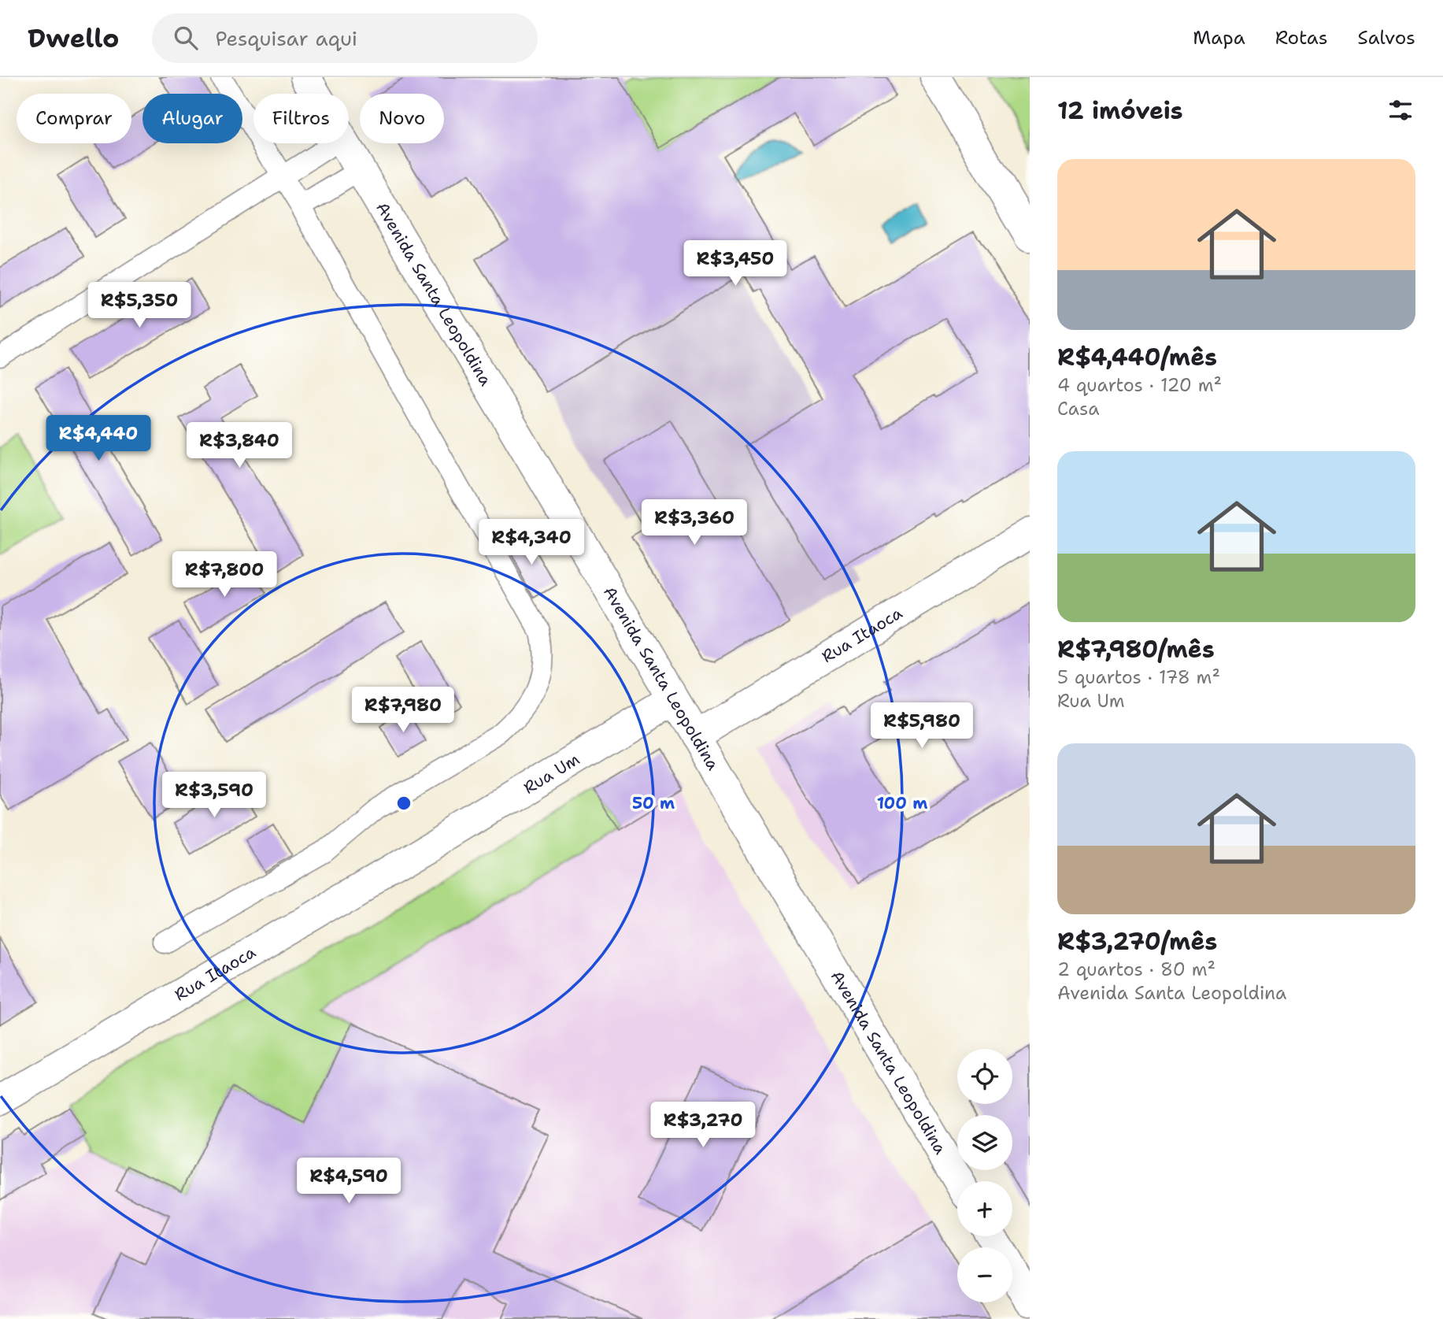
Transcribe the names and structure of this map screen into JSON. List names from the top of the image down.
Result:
{
  "streets": {
    "street": ["Avenida Santa Leopoldina", "Rua Itaoca", "Rua Um"]
  },
  "crossings": [
    ["Avenida Santa Leopoldina", "Rua Itaoca"],
    ["Avenida Santa Leopoldina", "Rua Um"],
    ["Rua Itaoca", "Rua Um"]
  ],
  "page": {
    "header": "Dwello",
    "search": "Pesquisar aqui",
    "nav": ["Mapa", "Rotas", "Salvos"],
    "heading": "12 imóveis",
    "chip": [
      "Comprar",
      "Alugar",
      "Filtros",
      "Novo"
    ],
    "list": [
      {
        "name": "R$4,440/mês",
        "note": "4 quartos · 120 m² · Casa"
      },
      {
        "name": "R$7,980/mês",
        "note": "5 quartos · 178 m² · Rua Um"
      },
      {
        "name": "R$3,270/mês",
        "note": "2 quartos · 80 m² · Avenida Santa Leopoldina"
      }
    ],
    "price": [
      "R$3,450",
      "R$5,350",
      "R$4,440",
      "R$3,840",
      "R$3,360",
      "R$4,340",
      "R$7,800",
      "R$7,980",
      "R$5,980",
      "R$3,590",
      "R$3,270",
      "R$4,590"
    ],
    "map_buttons": ["+", "−"]
  },
  "rings": ["50 m", "100 m"]
}
